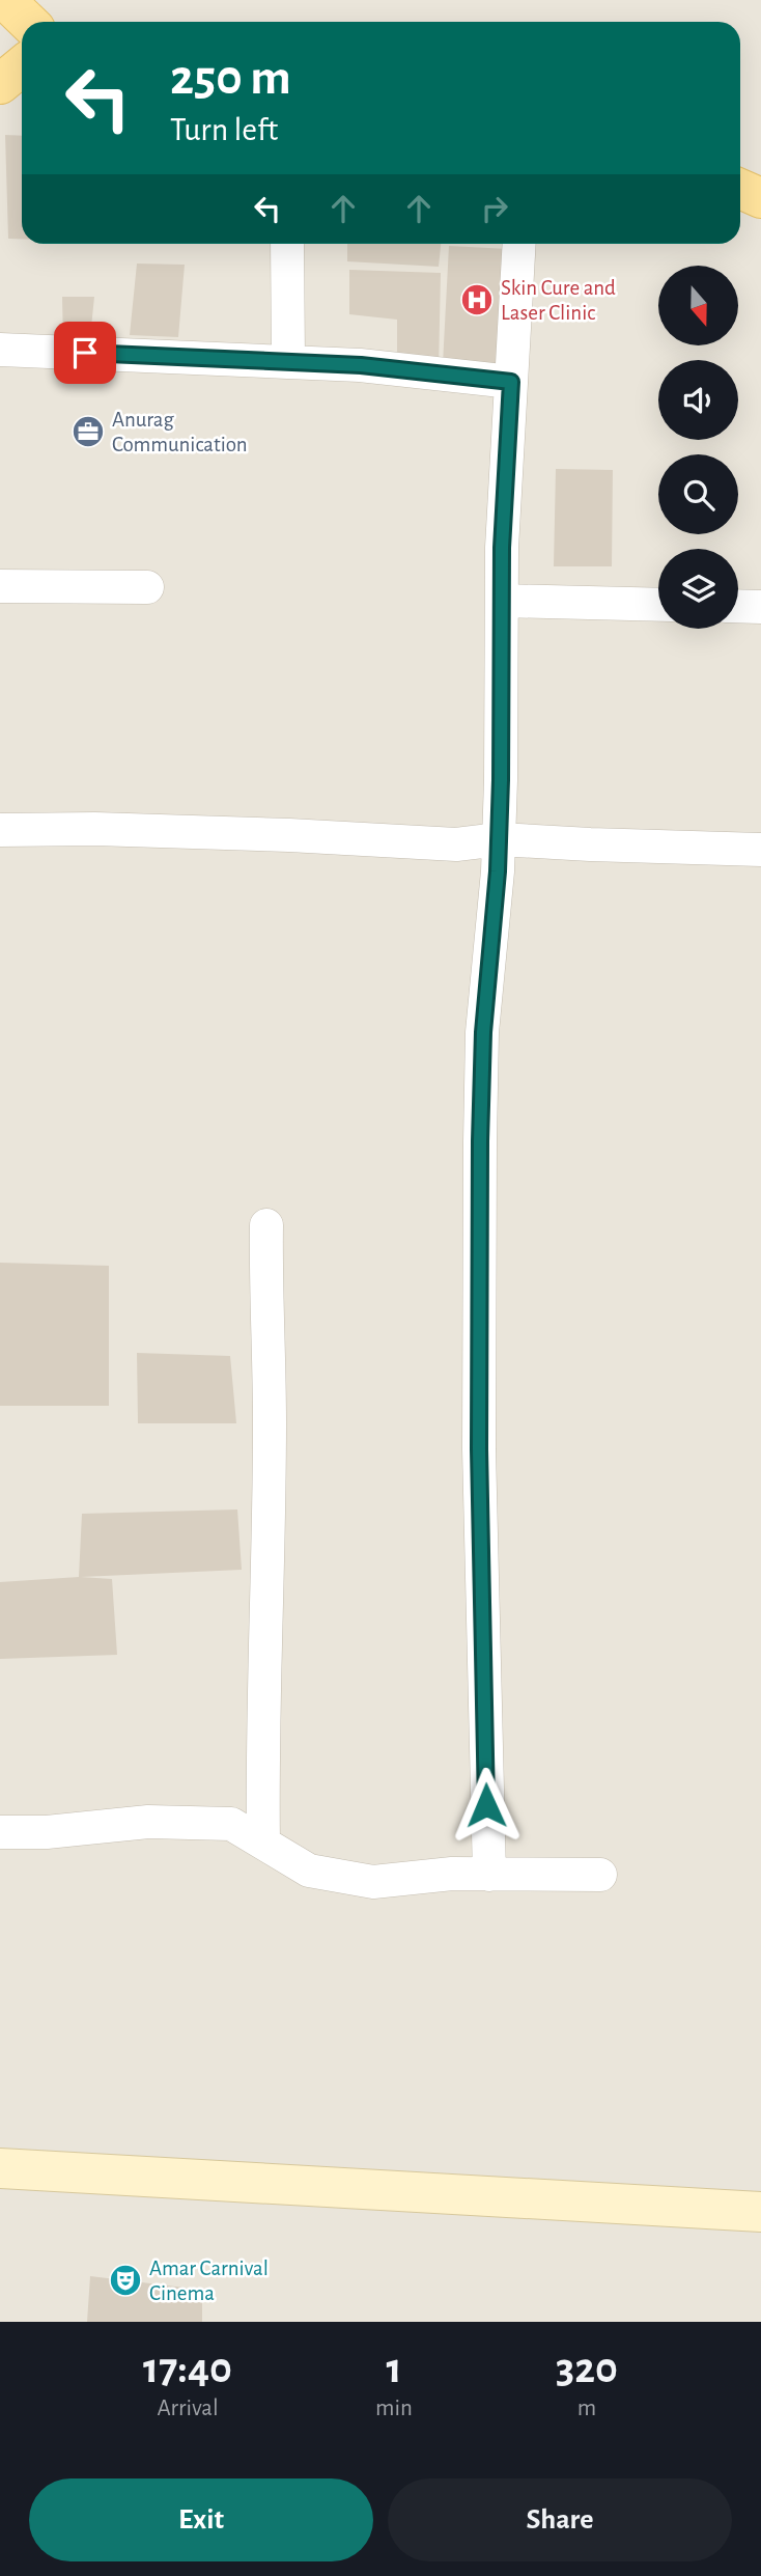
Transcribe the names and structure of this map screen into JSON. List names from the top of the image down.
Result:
{
  "places": {
    "hospital": ["Skin Cure and Laser Clinic"],
    "office": ["Anurag Communication"],
    "theatre": ["Amar Carnival Cinema"]
  },
  "north": "bottom",
  "page": {
    "turn": ["250 m", "Turn left"],
    "eta": [
      "17:40",
      "Arrival",
      "1",
      "min",
      "320",
      "m"
    ],
    "buttons": ["Exit", "Share"]
  }
}
